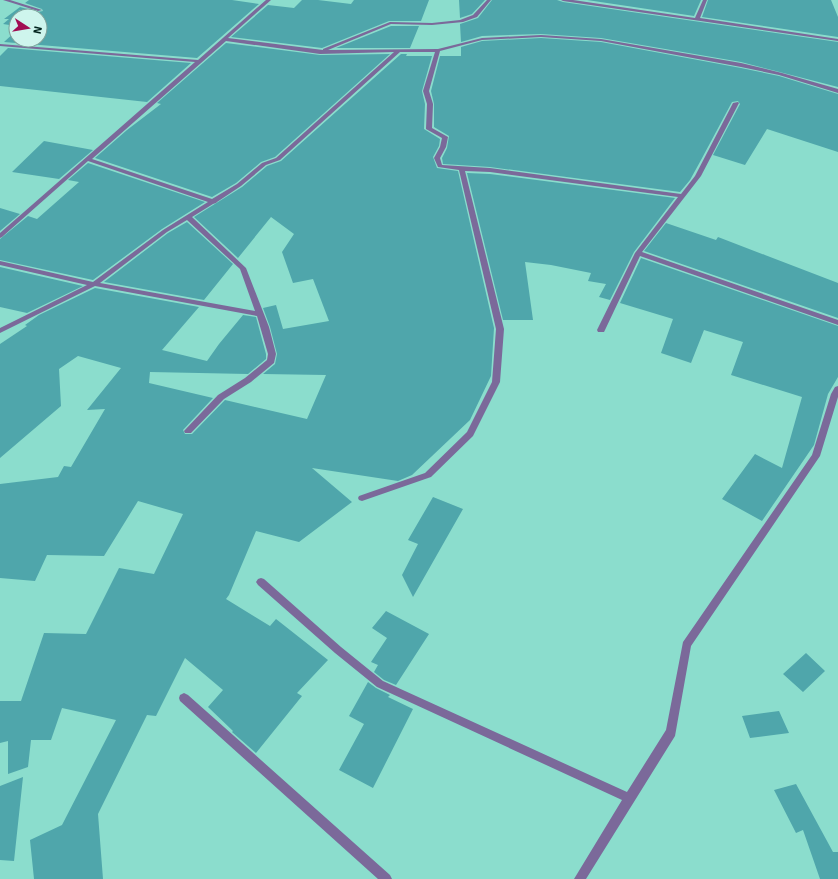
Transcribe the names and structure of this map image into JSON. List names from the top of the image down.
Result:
{
  "north": "right"
}
